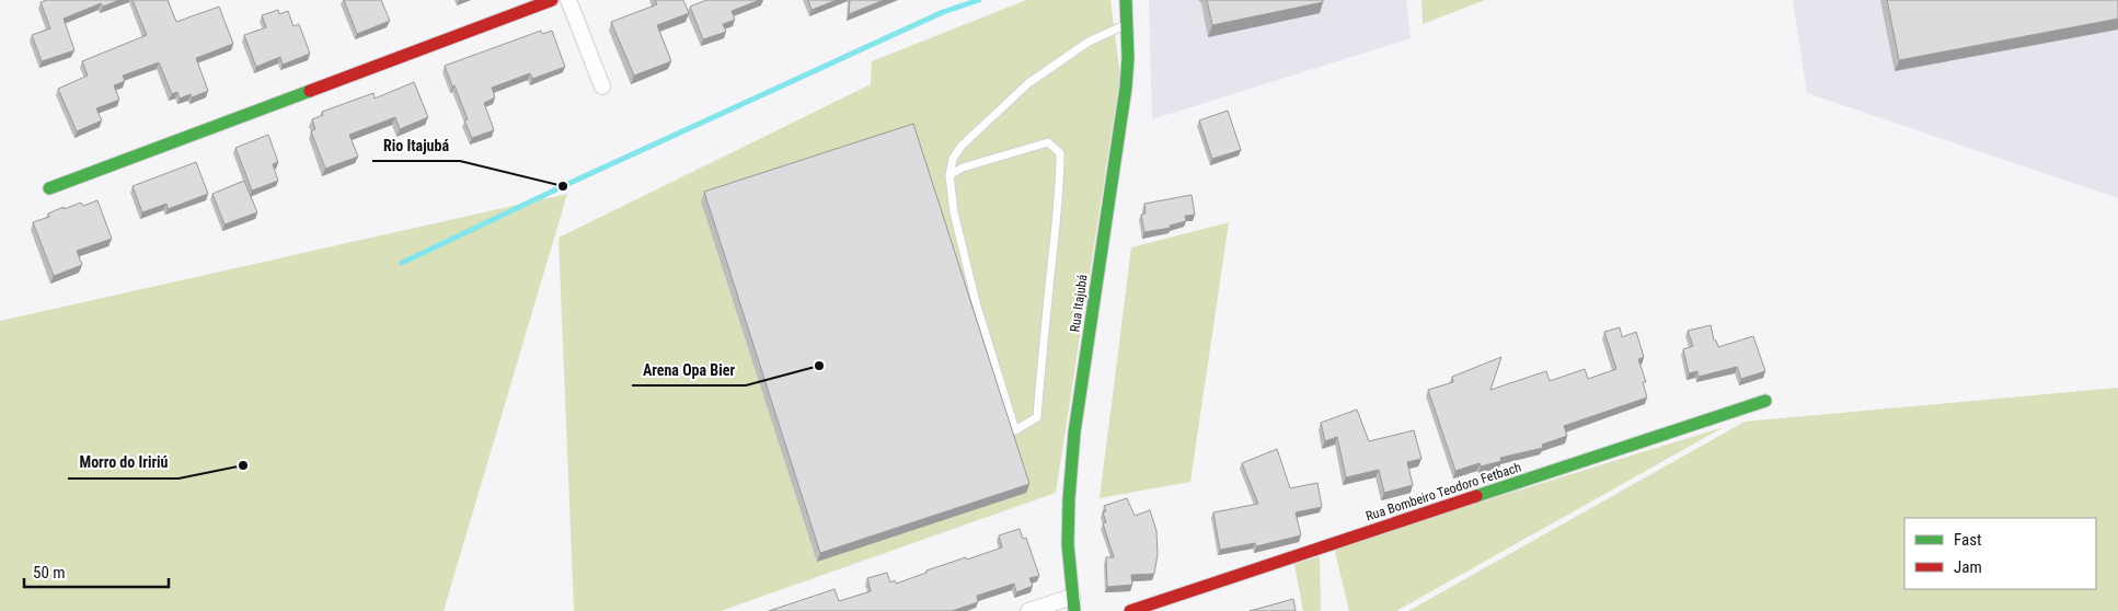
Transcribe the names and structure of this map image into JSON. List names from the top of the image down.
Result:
{
  "streets": {
    "street": ["Rua Itajubá", "Rua Bombeiro Teodoro Fetbach"]
  },
  "places": ["Rio Itajubá", "Arena Opa Bier", "Morro do Iririú"],
  "legend": ["Fast", "Jam"],
  "scale_bar": "50 m"
}
